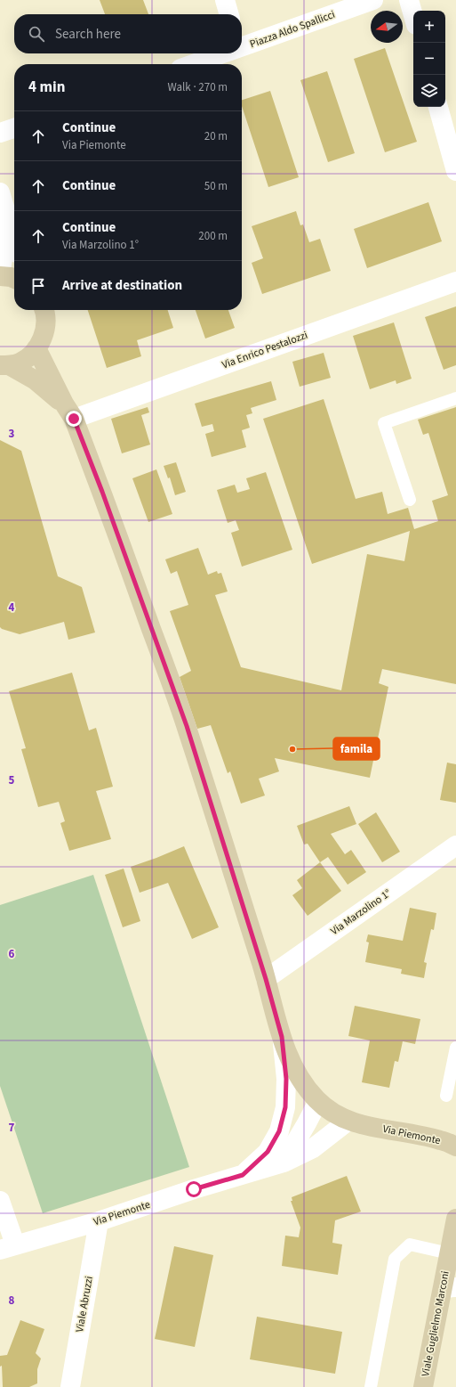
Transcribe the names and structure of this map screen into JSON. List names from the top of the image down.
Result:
{
  "streets": {
    "main road": ["Via Piemonte", "Viale Guglielmo Marconi"],
    "street": [
      "Piazza Aldo Spallicci",
      "Via Enrico Pestalozzi",
      "Via Marzolino 1°",
      "Viale Abruzzi"
    ]
  },
  "crossings": [
    ["Via Piemonte", "Viale Abruzzi"]
  ],
  "places": ["famila"],
  "north": "left",
  "page": {
    "map_buttons": ["+", "−"],
    "search": "Search here",
    "heading": ["4 min", "Walk · 270 m"],
    "list": [
      ["Continue", "Via Piemonte", "20 m"],
      ["Continue", "50 m"],
      ["Continue", "Via Marzolino 1°", "200 m"],
      "Arrive at destination"
    ]
  },
  "grid": {
    "rows": [
      "3",
      "4",
      "5",
      "6",
      "7",
      "8"
    ]
  }
}
